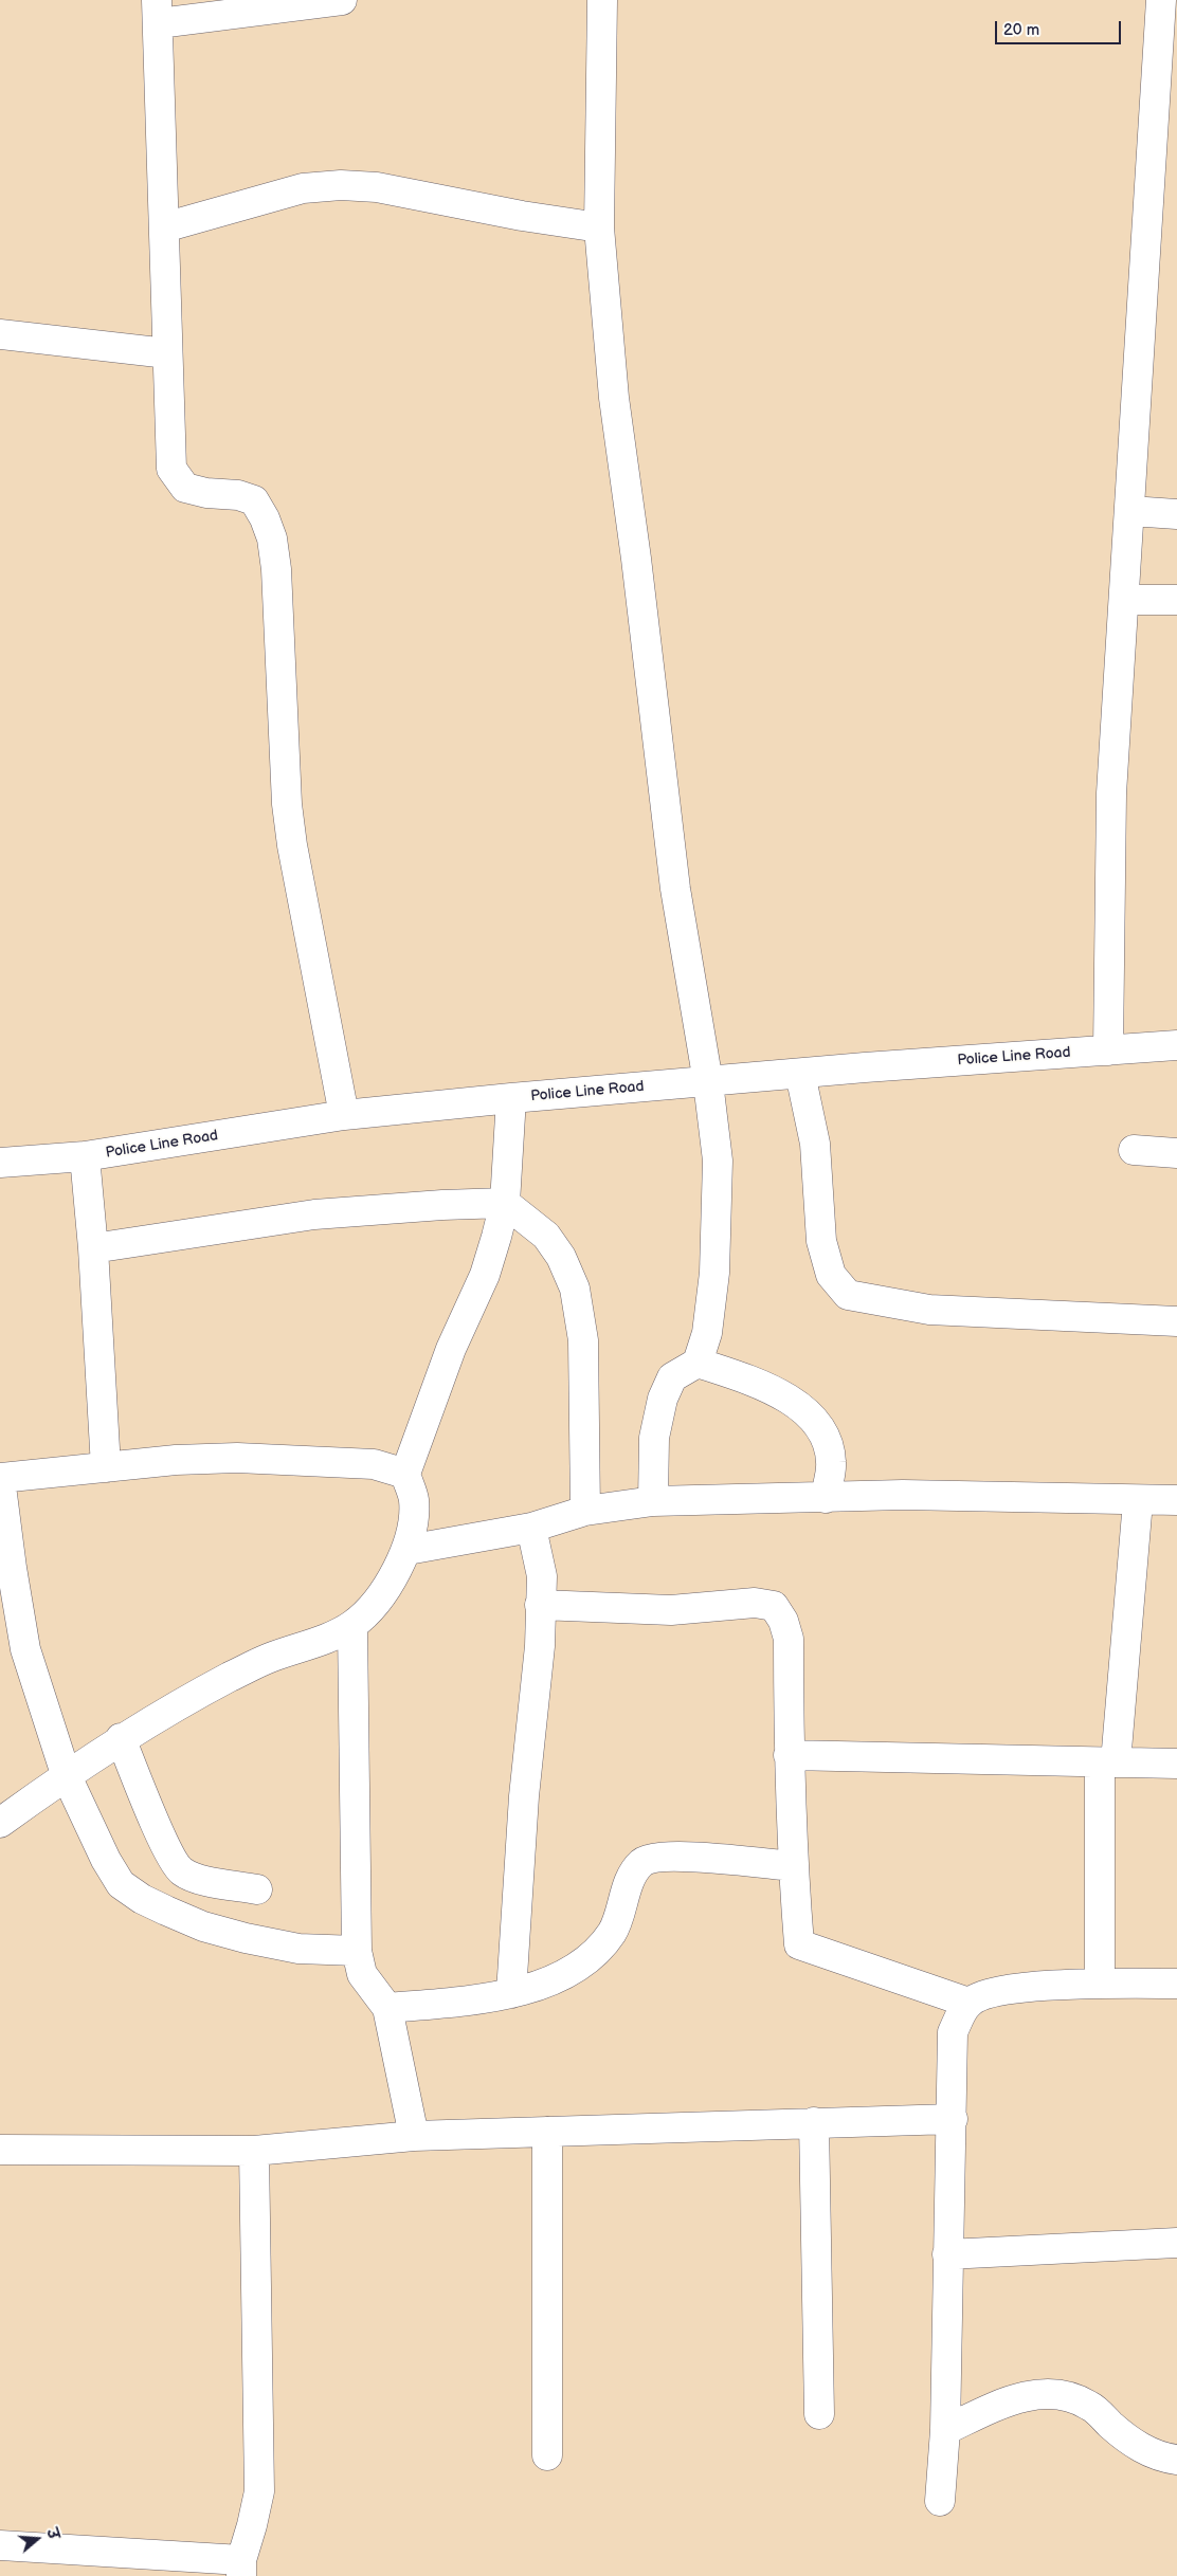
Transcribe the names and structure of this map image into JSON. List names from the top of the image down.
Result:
{
  "streets": {
    "street": ["Police Line Road"]
  },
  "scale_bar": "20 m",
  "north": "right"
}
